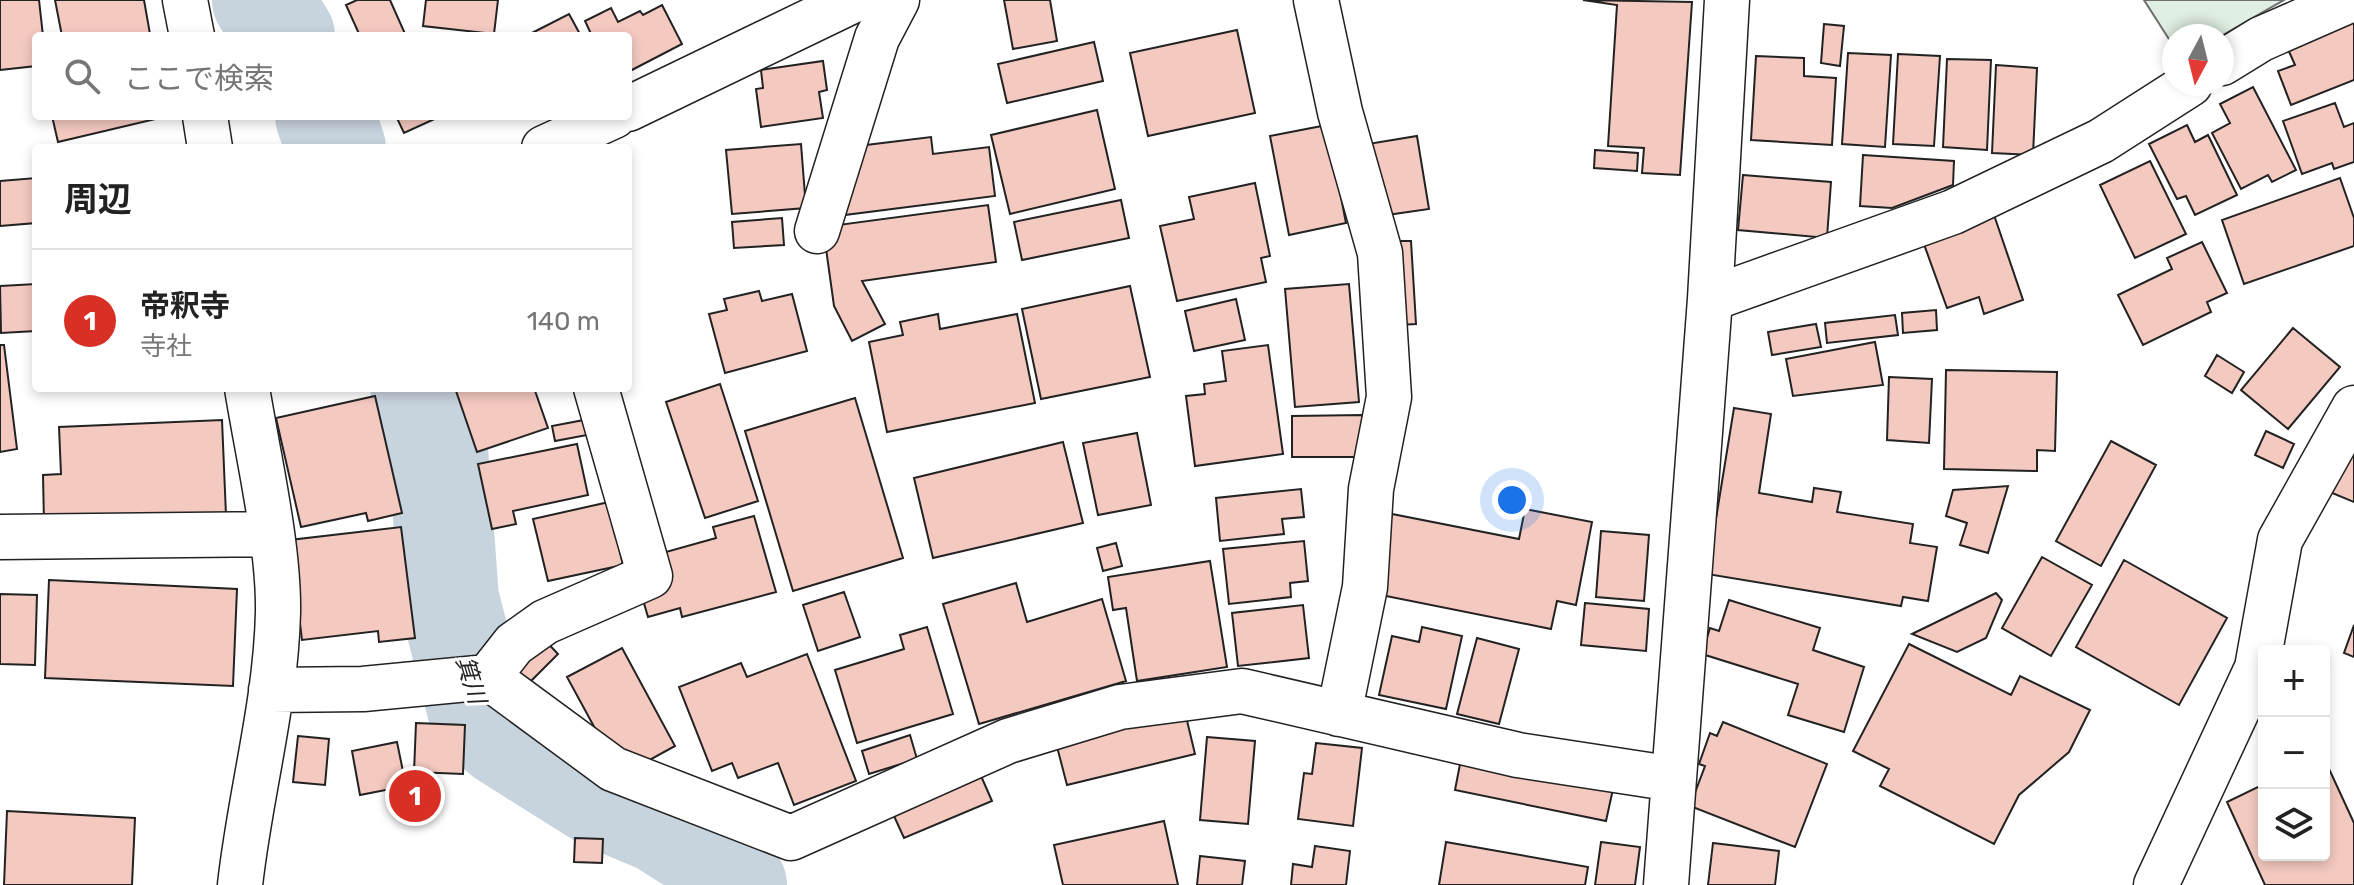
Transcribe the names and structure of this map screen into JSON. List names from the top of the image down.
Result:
{
  "water": ["箕川"],
  "north": "bottom",
  "page": {
    "search": "ここで検索",
    "heading": "周辺",
    "list": [
      {
        "mark": "1",
        "name": "帝釈寺",
        "note": "寺社",
        "value": "140 m"
      }
    ],
    "map_buttons": ["+", "−"],
    "pins": "1"
  }
}
